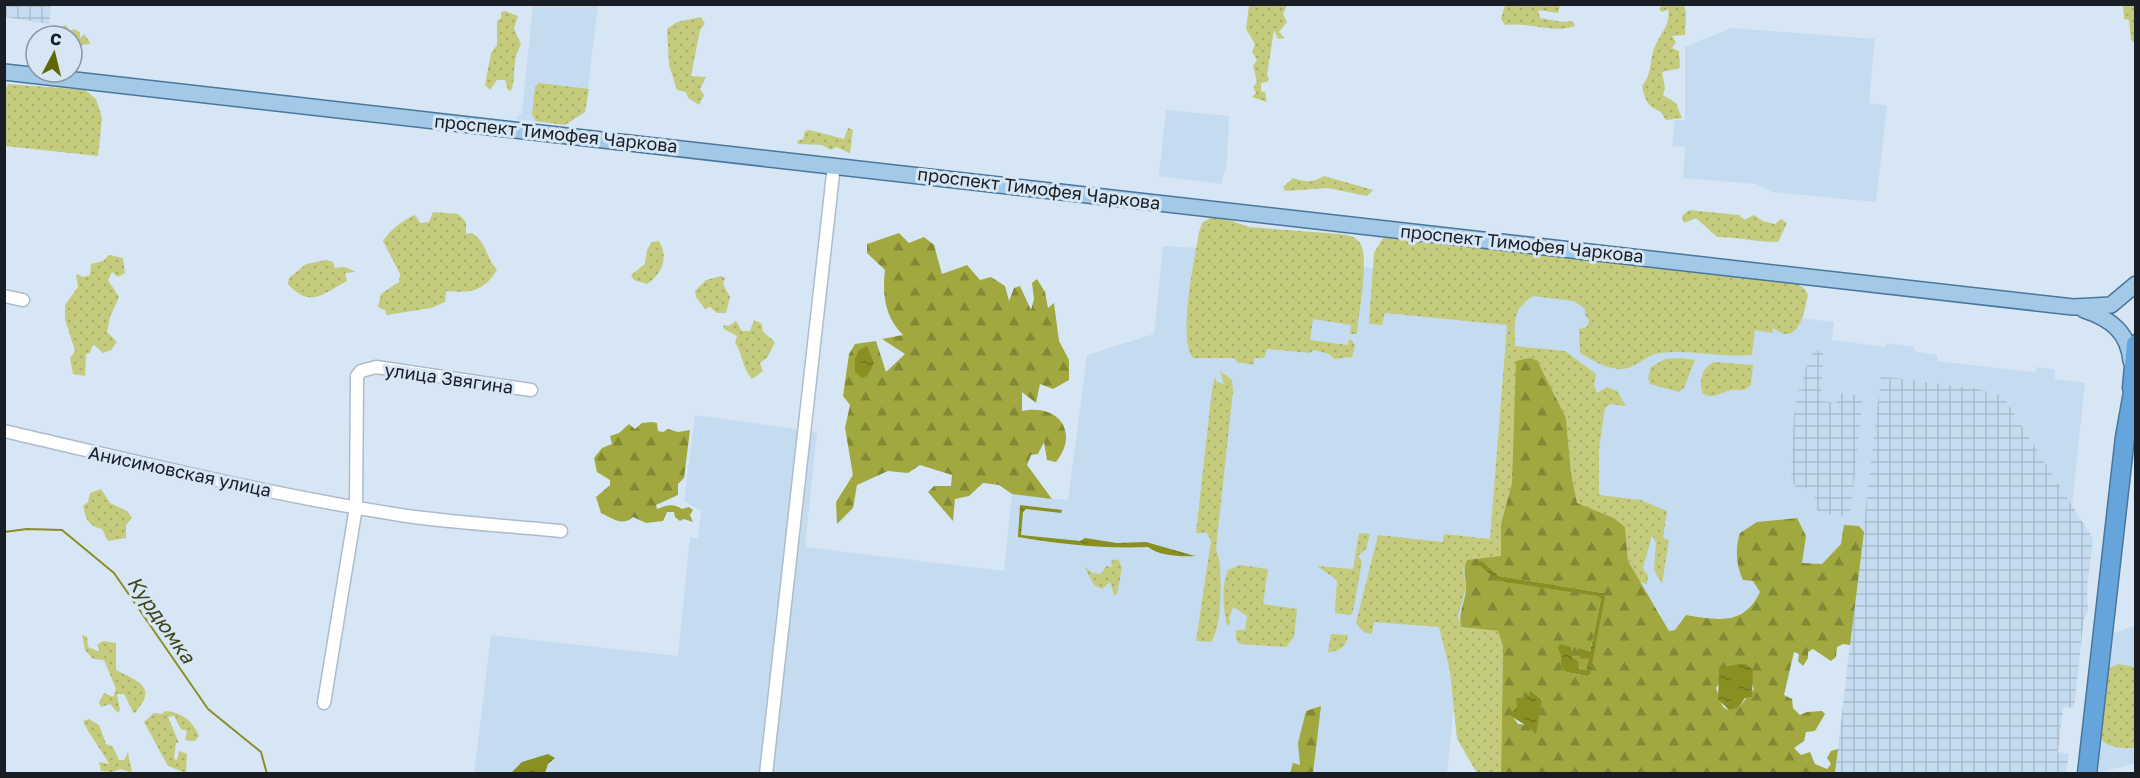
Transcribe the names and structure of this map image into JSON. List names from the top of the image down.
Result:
{
  "streets": {
    "main road": ["проспект Тимофея Чаркова"],
    "street": ["улица Звягина", "Анисимовская улица"]
  },
  "crossings": [
    ["улица Звягина", "Анисимовская улица"]
  ],
  "water": ["Курдюмка"],
  "north": "top"
}
